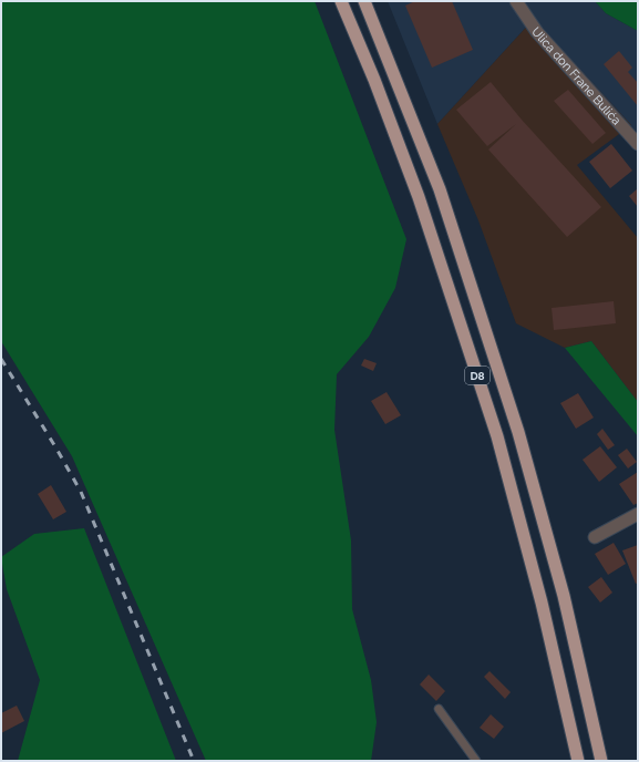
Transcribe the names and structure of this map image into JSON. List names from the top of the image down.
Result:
{
  "streets": {
    "highway": ["D8"],
    "street": ["Ulica don Frane Bulića"]
  }
}
